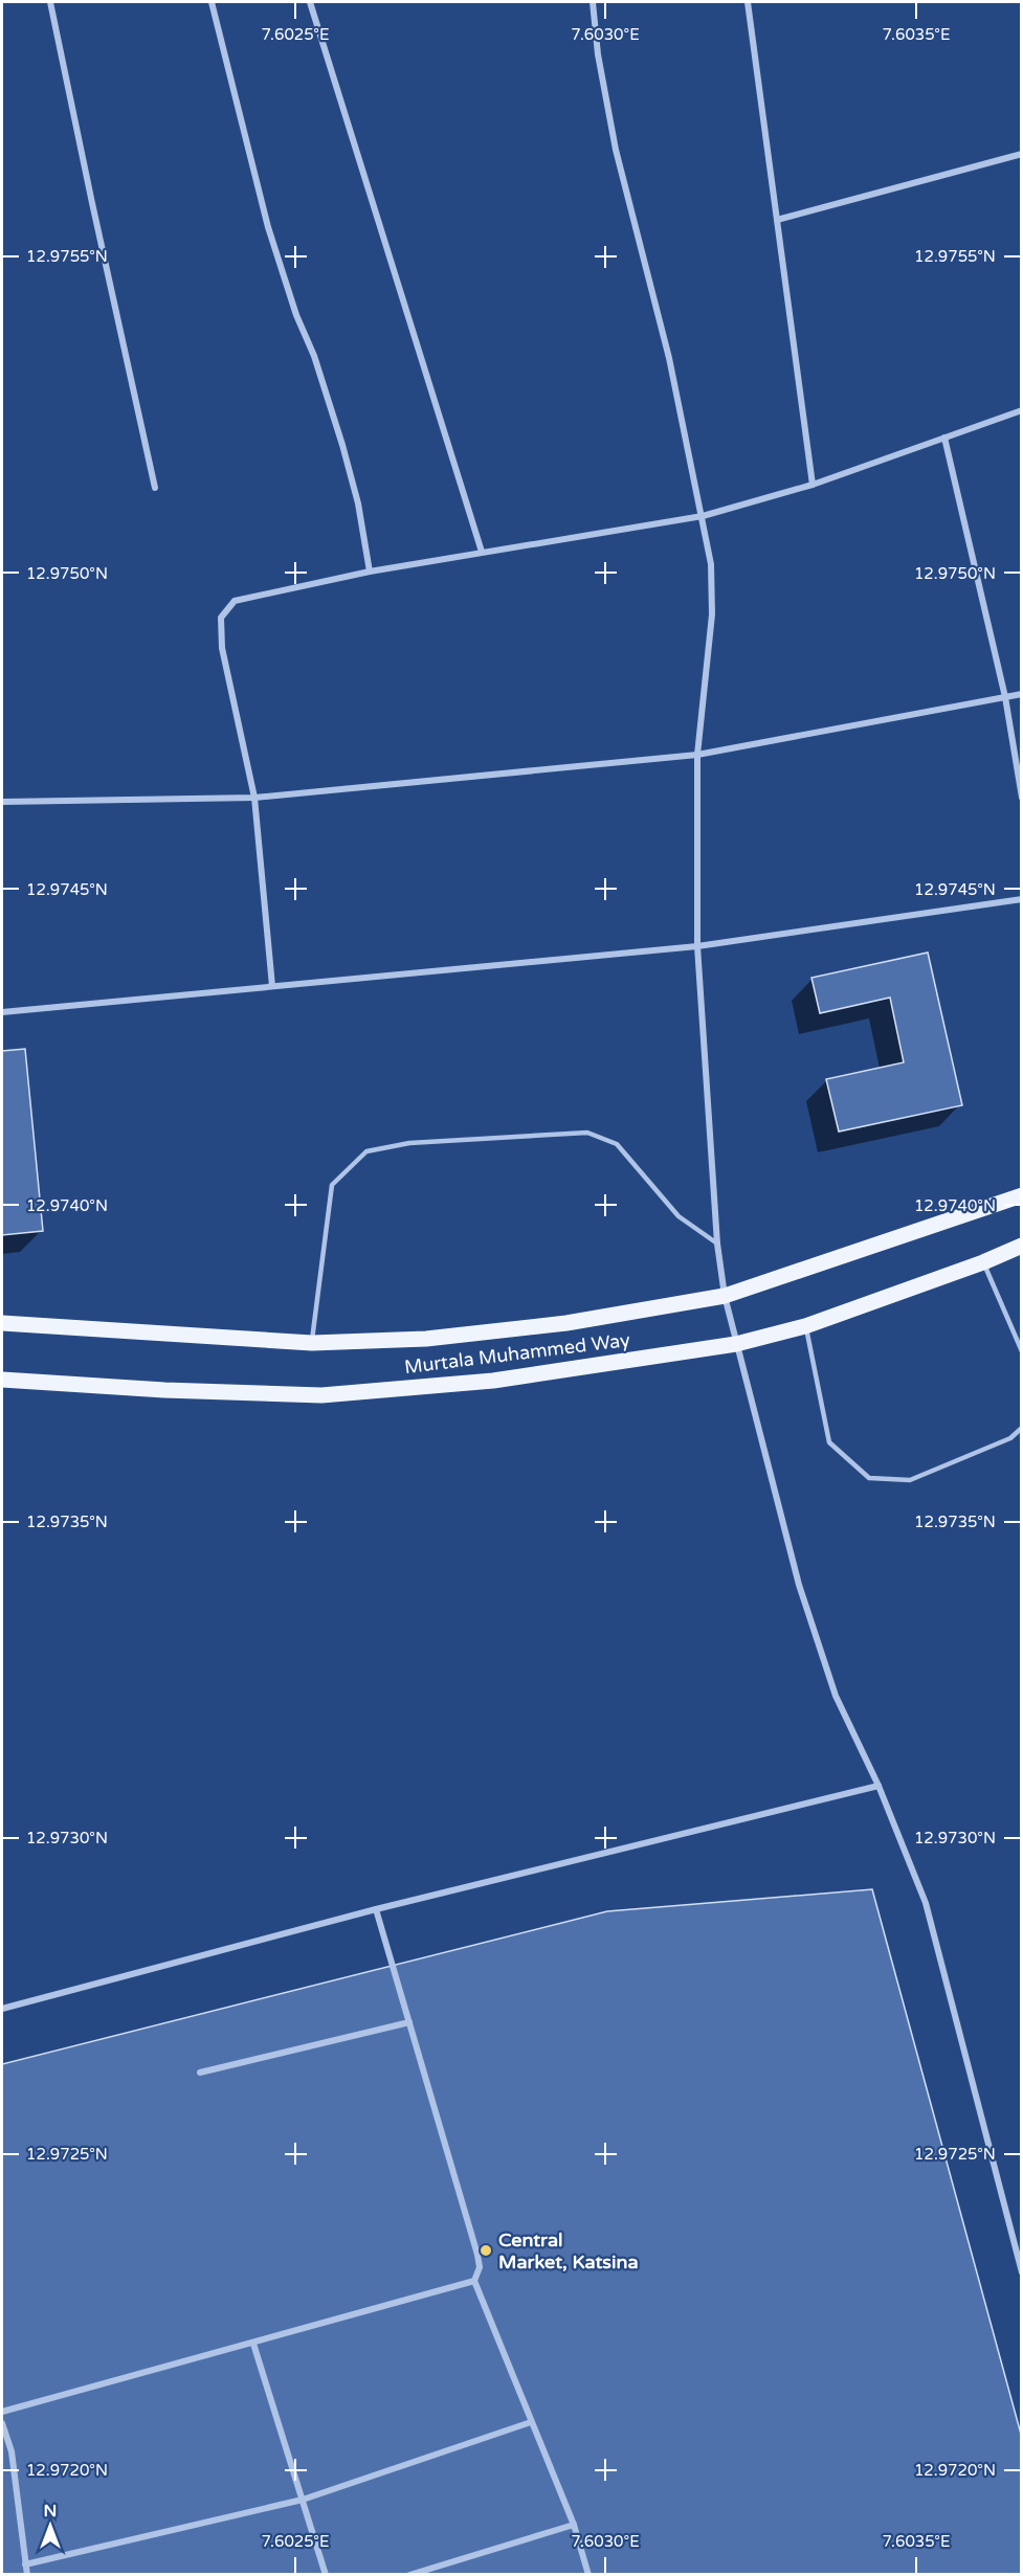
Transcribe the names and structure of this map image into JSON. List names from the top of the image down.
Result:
{
  "streets": {
    "main road": ["Murtala Muhammed Way"]
  },
  "places": ["Central Market, Katsina"],
  "north": "top",
  "coordinates": [
    "7.6025°E",
    "7.6030°E",
    "7.6035°E",
    "12.9755°N",
    "12.9750°N",
    "12.9745°N",
    "12.9740°N",
    "12.9735°N",
    "12.9730°N",
    "12.9725°N",
    "12.9720°N"
  ]
}
